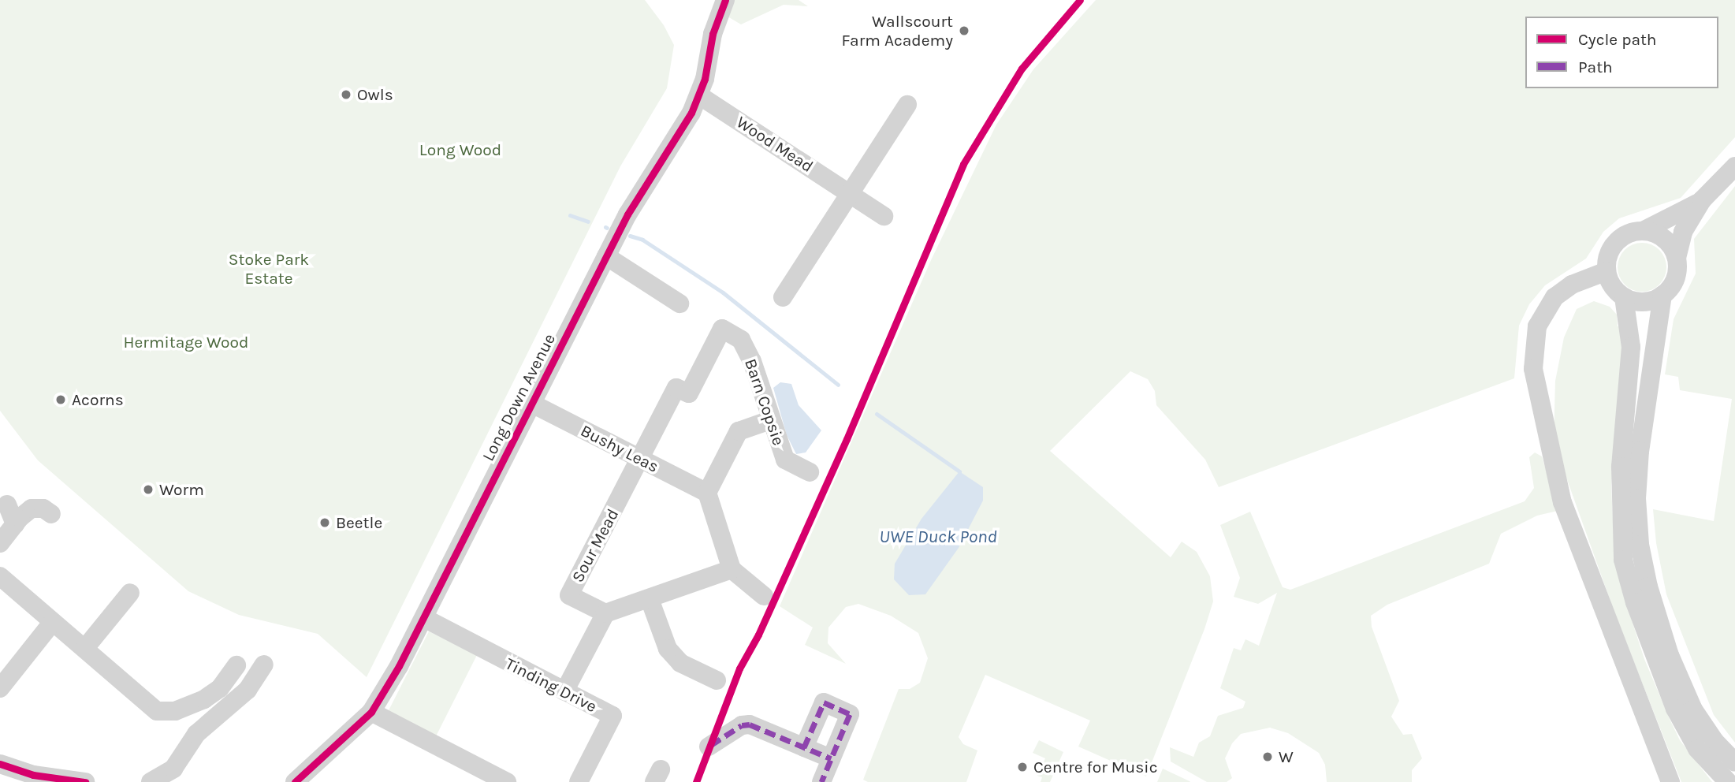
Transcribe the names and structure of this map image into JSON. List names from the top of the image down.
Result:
{
  "streets": {
    "street": [
      "Wood Mead",
      "Long Down Avenue",
      "Barn Copsie",
      "Bushy Leas",
      "Sour Mead",
      "Tinding Drive"
    ]
  },
  "crossings": [
    ["Wood Mead", "Long Down Avenue"],
    ["Long Down Avenue", "Bushy Leas"],
    ["Long Down Avenue", "Tinding Drive"],
    ["Barn Copsie", "Bushy Leas"],
    ["Barn Copsie", "Sour Mead"],
    ["Bushy Leas", "Sour Mead"]
  ],
  "water": ["UWE Duck Pond"],
  "parks": ["Long Wood", "Stoke Park Estate", "Hermitage Wood"],
  "places": [
    "Wallscourt Farm Academy",
    "Owls",
    "Acorns",
    "Worm",
    "Beetle",
    "W",
    "Centre for Music"
  ],
  "legend": ["Cycle path", "Path"]
}
